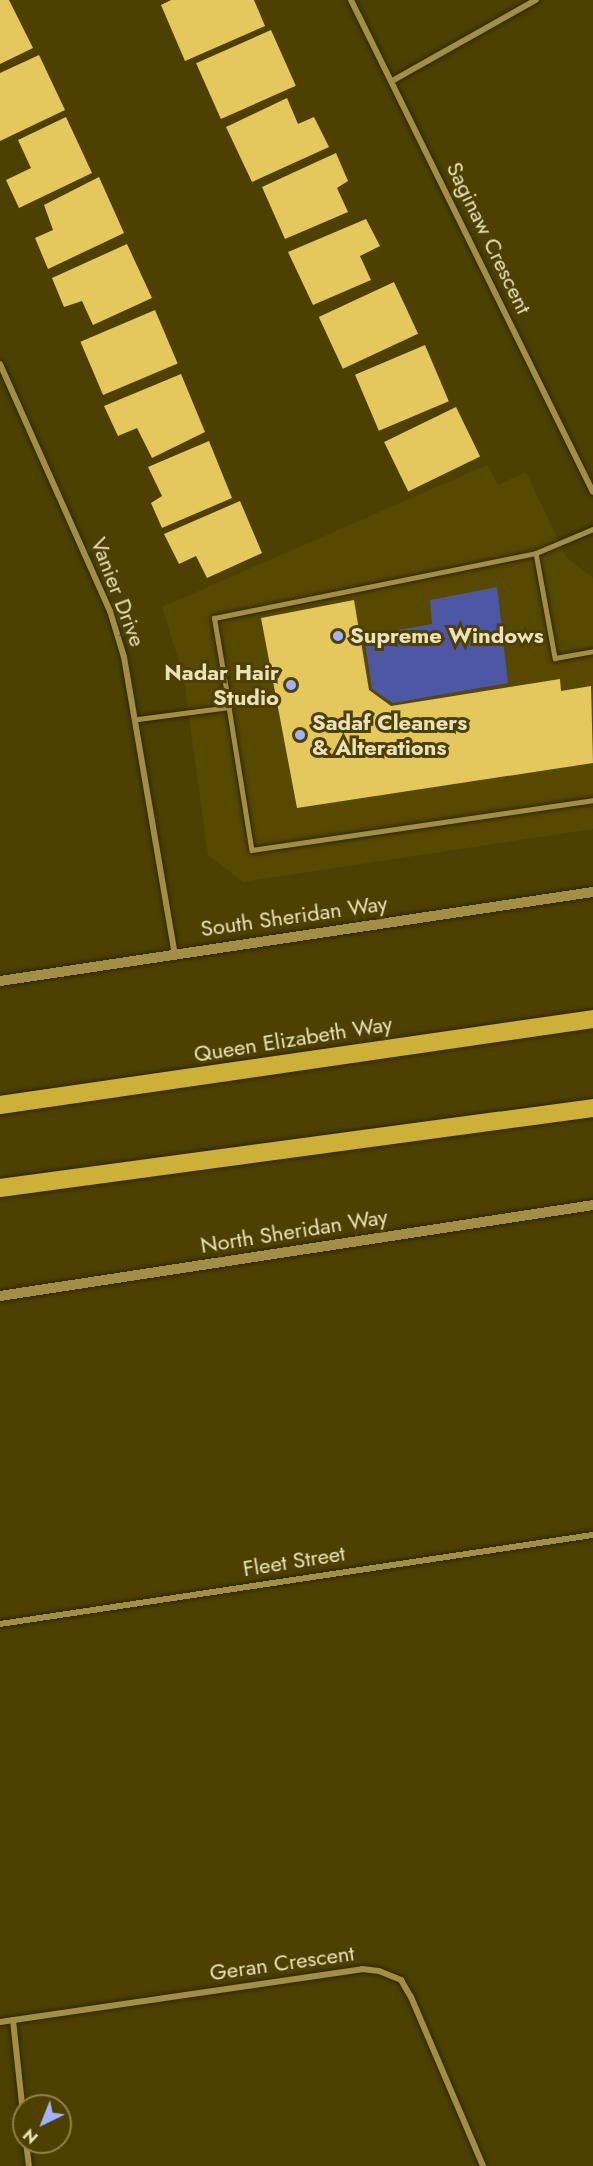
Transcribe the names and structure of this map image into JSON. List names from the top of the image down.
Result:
{
  "streets": {
    "highway": ["Queen Elizabeth Way"],
    "street": [
      "Saginaw Crescent",
      "Vanier Drive",
      "South Sheridan Way",
      "North Sheridan Way",
      "Fleet Street",
      "Geran Crescent"
    ]
  },
  "crossings": [
    ["Vanier Drive", "South Sheridan Way"]
  ],
  "places": ["Supreme Windows", "Nadar Hair Studio", "Sadaf Cleaners & Alterations"],
  "north": "bottom left"
}
